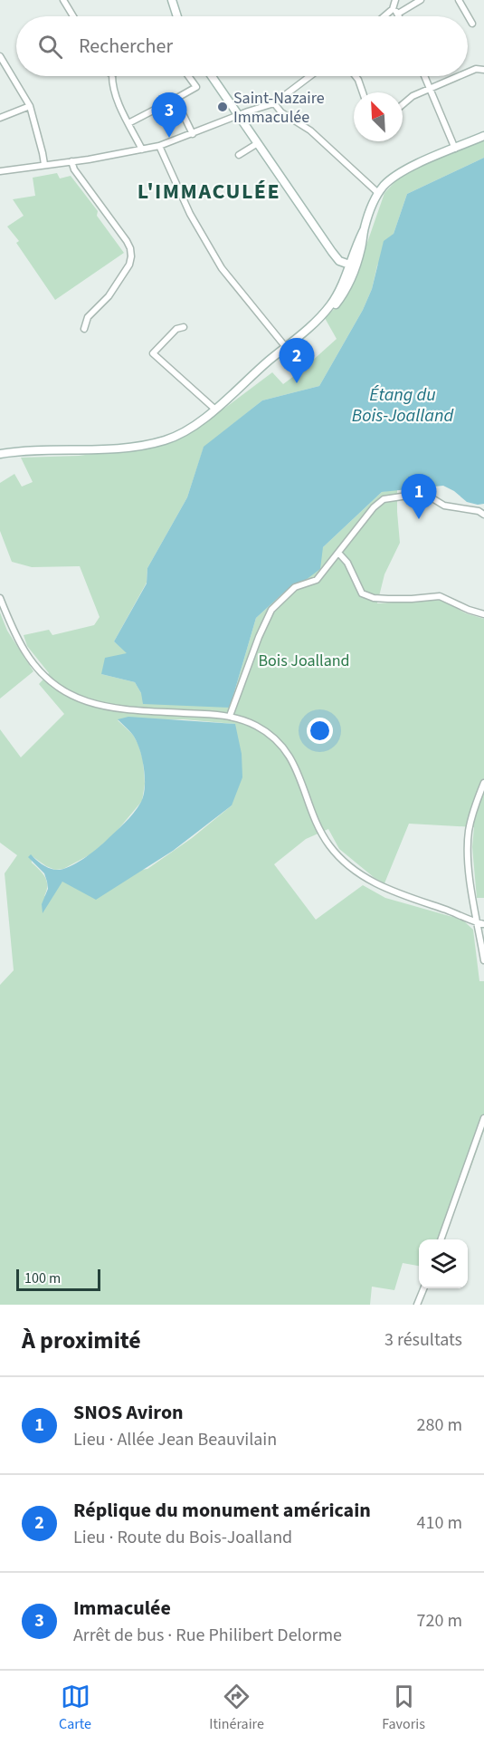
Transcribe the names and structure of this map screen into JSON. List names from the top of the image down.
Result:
{
  "districts": ["L'IMMACULÉE"],
  "water": ["Étang du Bois-Joalland"],
  "parks": ["Bois Joalland"],
  "places": ["Saint-Nazaire Immaculée"],
  "scale_bar": "100 m",
  "north": "top left",
  "page": {
    "search": "Rechercher",
    "pins": ["3", "2", "1"],
    "scale": "100 m",
    "heading": ["À proximité", "3 résultats"],
    "list": [
      {
        "mark": "1",
        "name": "SNOS Aviron",
        "note": "Lieu · Allée Jean Beauvilain",
        "value": "280 m"
      },
      {
        "mark": "2",
        "name": "Réplique du monument américain",
        "note": "Lieu · Route du Bois-Joalland",
        "value": "410 m"
      },
      {
        "mark": "3",
        "name": "Immaculée",
        "note": "Arrêt de bus · Rue Philibert Delorme",
        "value": "720 m"
      }
    ],
    "nav": ["Carte", "Itinéraire", "Favoris"]
  }
}
